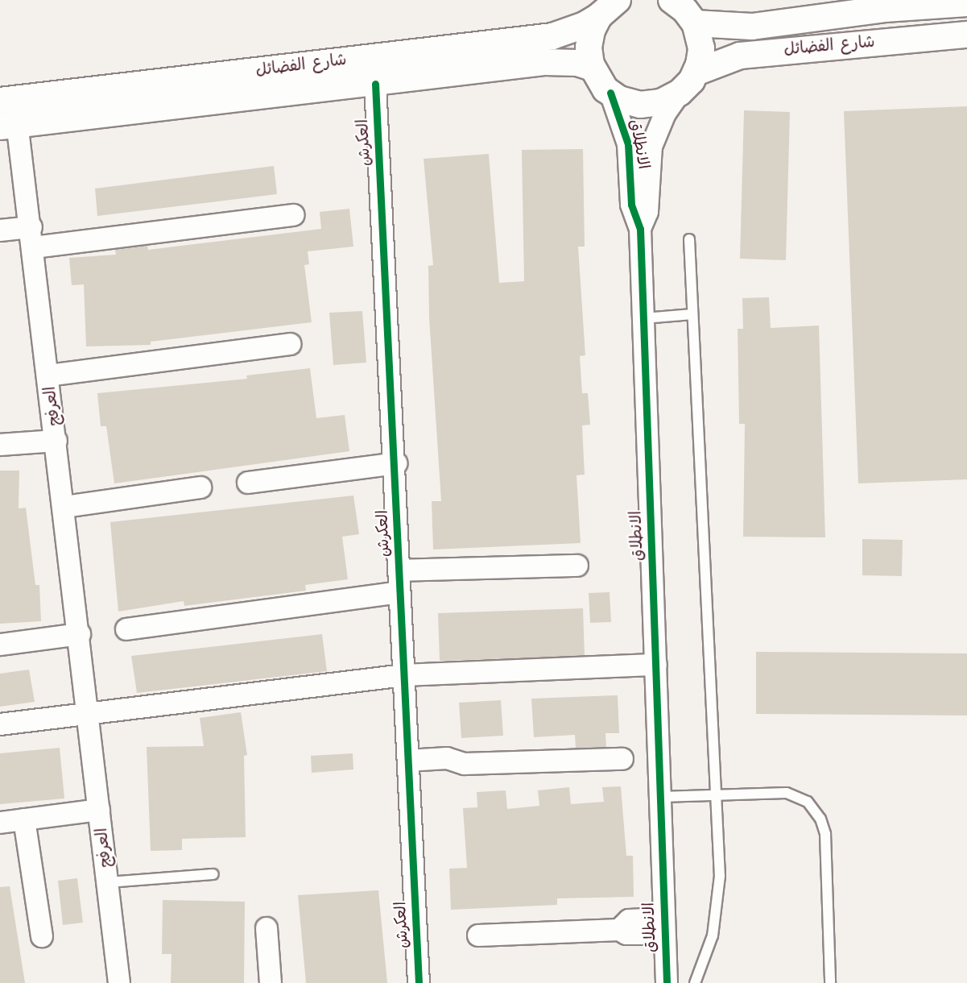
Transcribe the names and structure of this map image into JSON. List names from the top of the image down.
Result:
{
  "streets": {
    "street": [
      "شارع الفضائل",
      "العكرش",
      "الانطلاق",
      "العرفج"
    ]
  },
  "crossings": [
    ["شارع الفضائل", "العكرش"],
    ["شارع الفضائل", "العرفج"]
  ]
}
